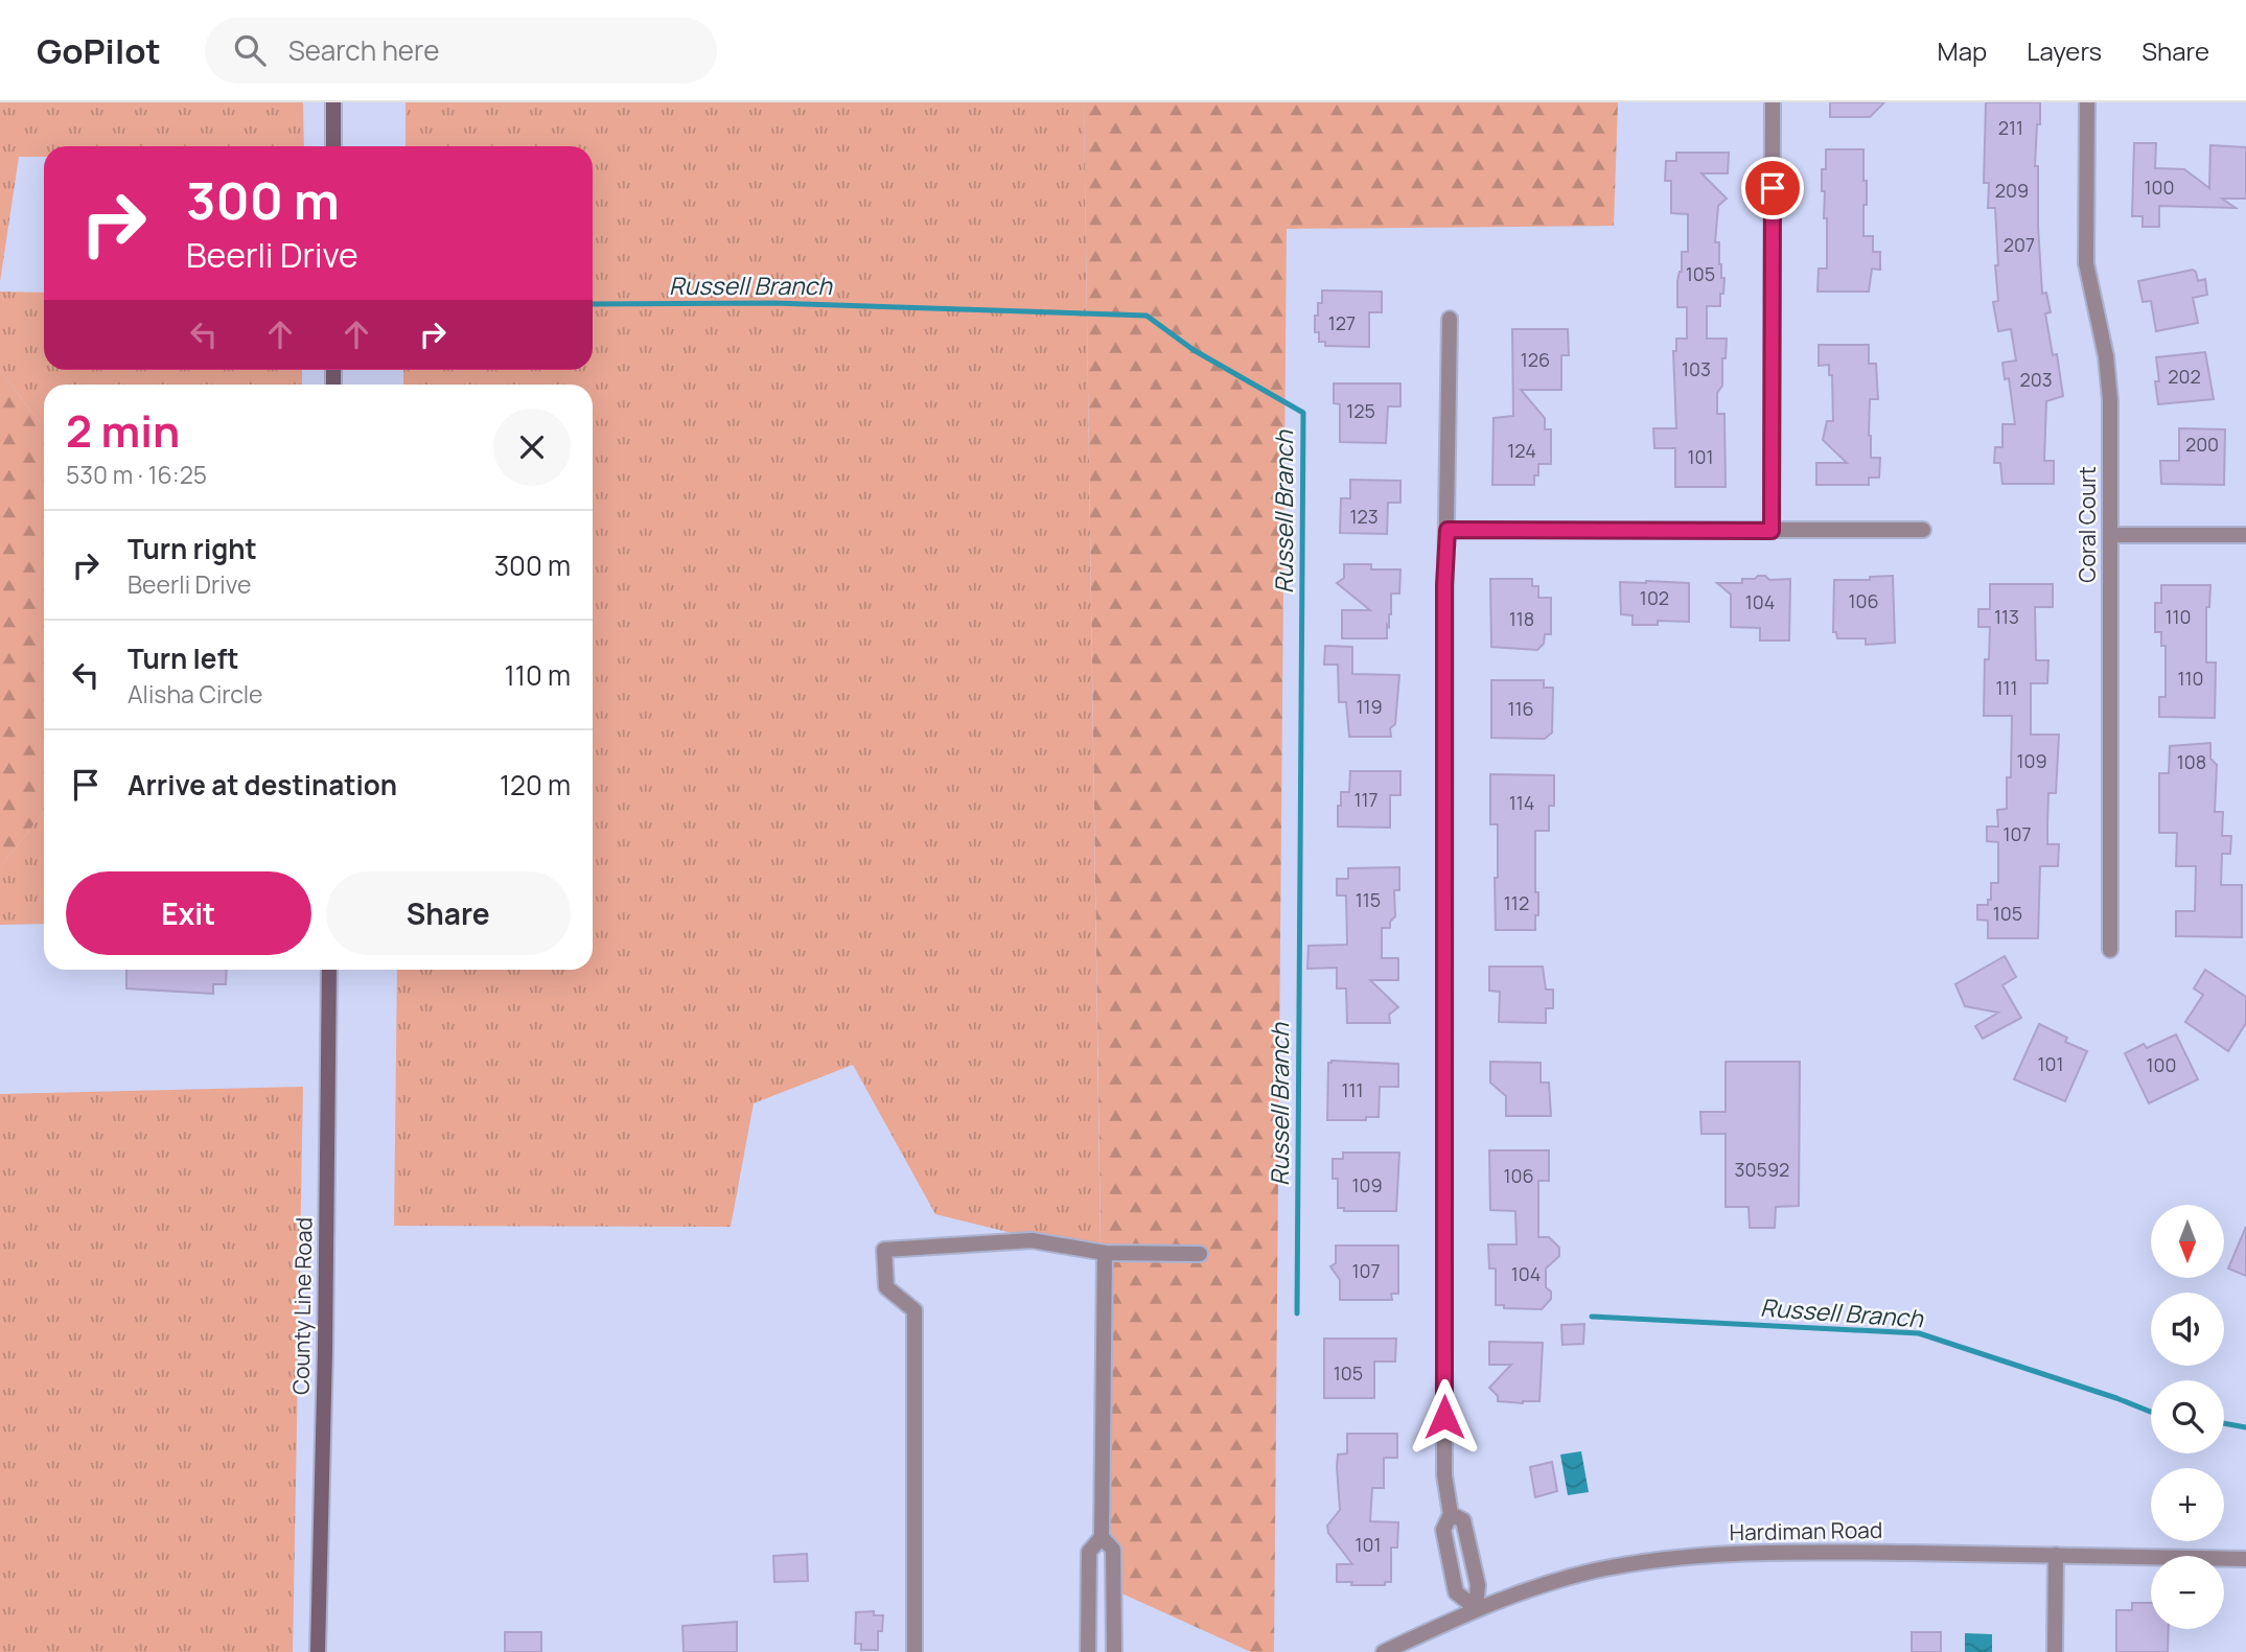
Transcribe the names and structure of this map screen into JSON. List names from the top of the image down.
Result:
{
  "streets": {
    "main road": ["County Line Road"],
    "street": ["Coral Court", "Hardiman Road"]
  },
  "water": ["Russell Branch"],
  "house_numbers": [
    "211",
    "100",
    "209",
    "207",
    "105",
    "127",
    "126",
    "103",
    "202",
    "203",
    "125",
    "200",
    "124",
    "101",
    "123",
    "102",
    "106",
    "104",
    "113",
    "110",
    "118",
    "110",
    "111",
    "119",
    "116",
    "109",
    "108",
    "117",
    "114",
    "107",
    "115",
    "112",
    "105",
    "101",
    "100",
    "111",
    "30592",
    "106",
    "109",
    "107",
    "104",
    "105",
    "101"
  ],
  "north": "bottom",
  "page": {
    "header": "GoPilot",
    "search": "Search here",
    "nav": ["Map", "Layers", "Share"],
    "turn": ["300 m", "Beerli Drive"],
    "heading": ["2 min", "530 m · 16:25"],
    "list": [
      {
        "name": "Turn right",
        "note": "Beerli Drive",
        "value": "300 m"
      },
      {
        "name": "Turn left",
        "note": "Alisha Circle",
        "value": "110 m"
      },
      {
        "name": "Arrive at destination",
        "value": "120 m"
      }
    ],
    "buttons": ["Exit", "Share"],
    "map_buttons": ["+", "−"]
  }
}
